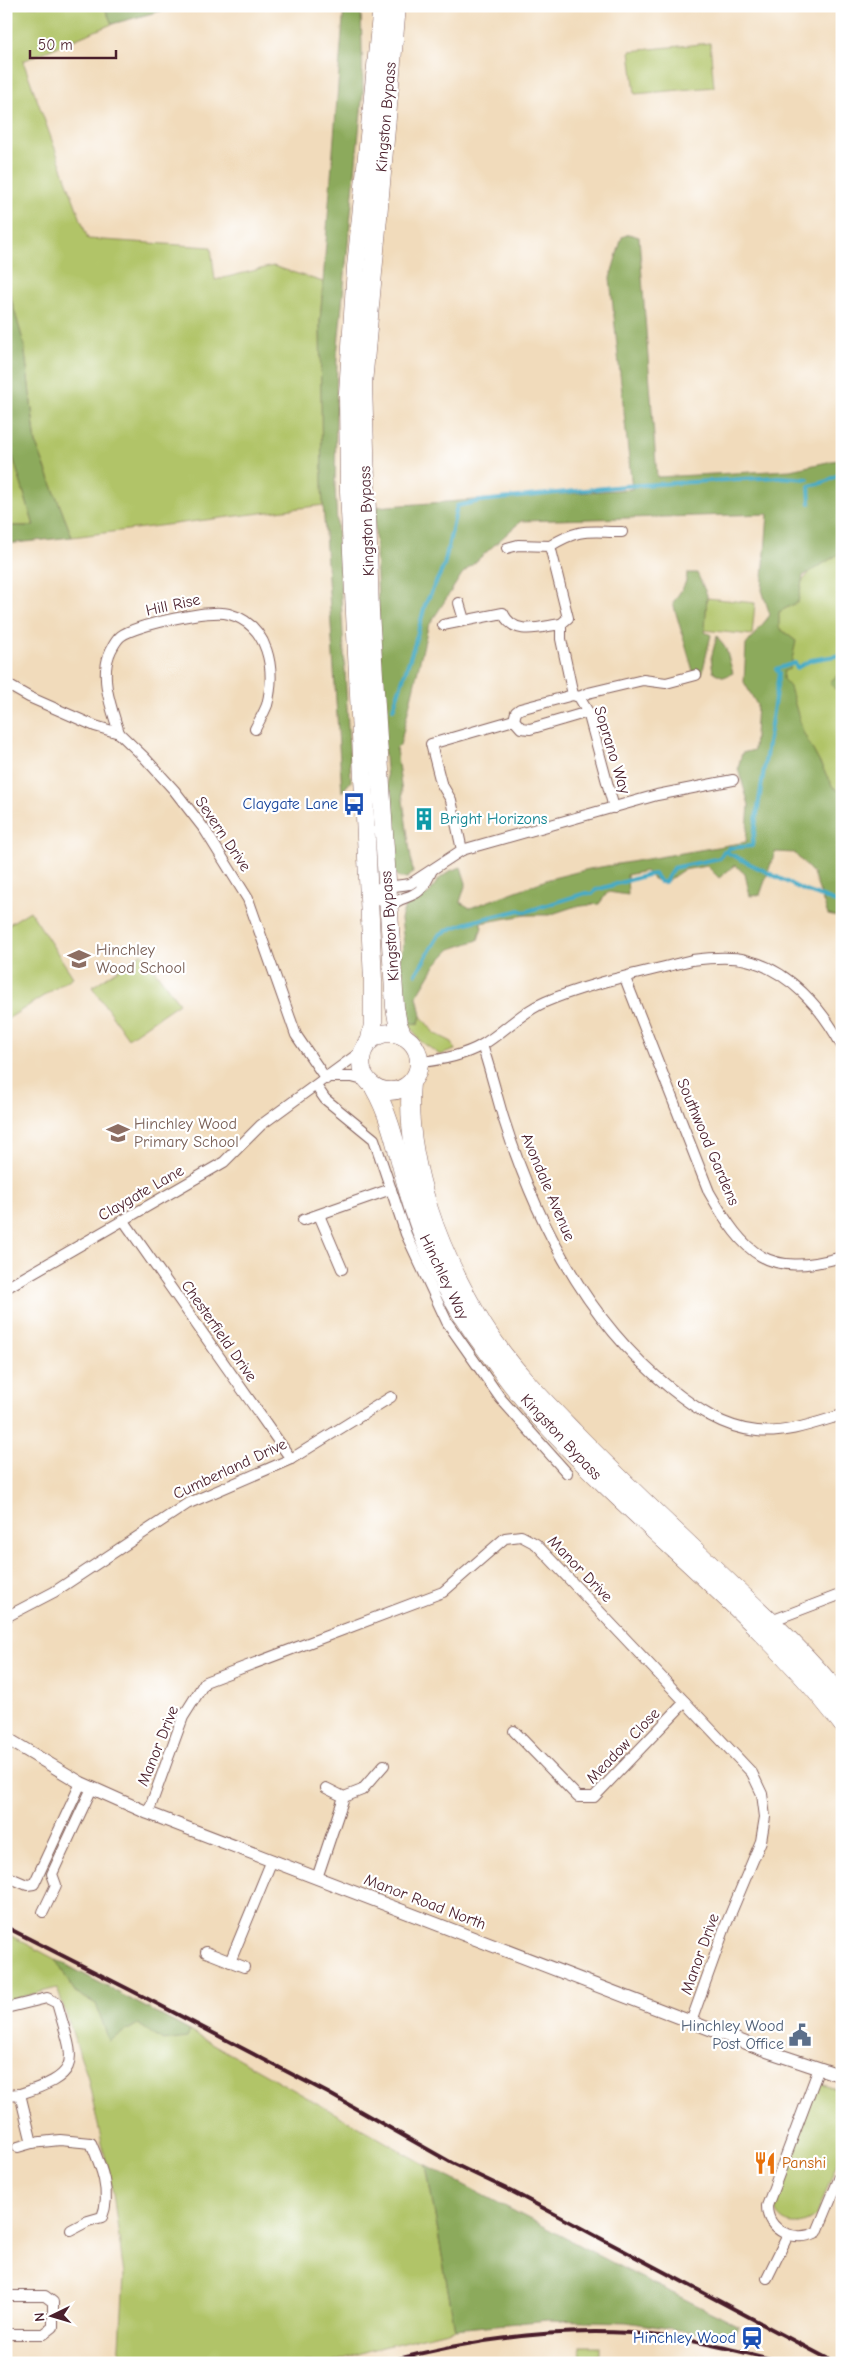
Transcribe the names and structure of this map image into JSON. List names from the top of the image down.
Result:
{
  "streets": {
    "highway": ["Kingston Bypass"],
    "street": [
      "Hill Rise",
      "Soprano Way",
      "Severn Drive",
      "Southwood Gardens",
      "Avondale Avenue",
      "Claygate Lane",
      "Hinchley Way",
      "Chesterfield Drive",
      "Cumberland Drive",
      "Manor Drive",
      "Meadow Close",
      "Manor Road North"
    ]
  },
  "crossings": [
    ["Kingston Bypass", "Claygate Lane"],
    ["Hill Rise", "Severn Drive"],
    ["Severn Drive", "Claygate Lane"],
    ["Claygate Lane", "Hinchley Way"],
    ["Claygate Lane", "Chesterfield Drive"],
    ["Chesterfield Drive", "Cumberland Drive"],
    ["Manor Drive", "Meadow Close"],
    ["Manor Drive", "Manor Road North"]
  ],
  "places": {
    "bus stop": ["Claygate Lane"],
    "building": ["Bright Horizons"],
    "school or university": ["Hinchley Wood School", "Hinchley Wood Primary School"],
    "public building": ["Hinchley Wood Post Office"],
    "restaurant": ["Panshi"],
    "station": ["Hinchley Wood"]
  },
  "scale_bar": "50 m",
  "north": "left"
}
